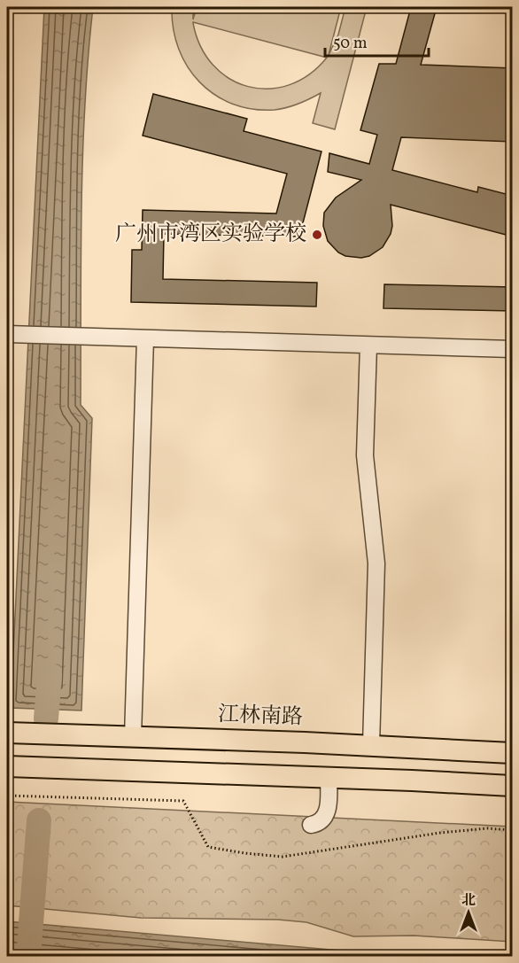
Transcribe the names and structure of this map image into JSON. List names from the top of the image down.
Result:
{
  "streets": {
    "main road": ["江林南路"]
  },
  "places": ["广州市湾区实验学校"],
  "scale_bar": "50 m",
  "north": "top"
}
